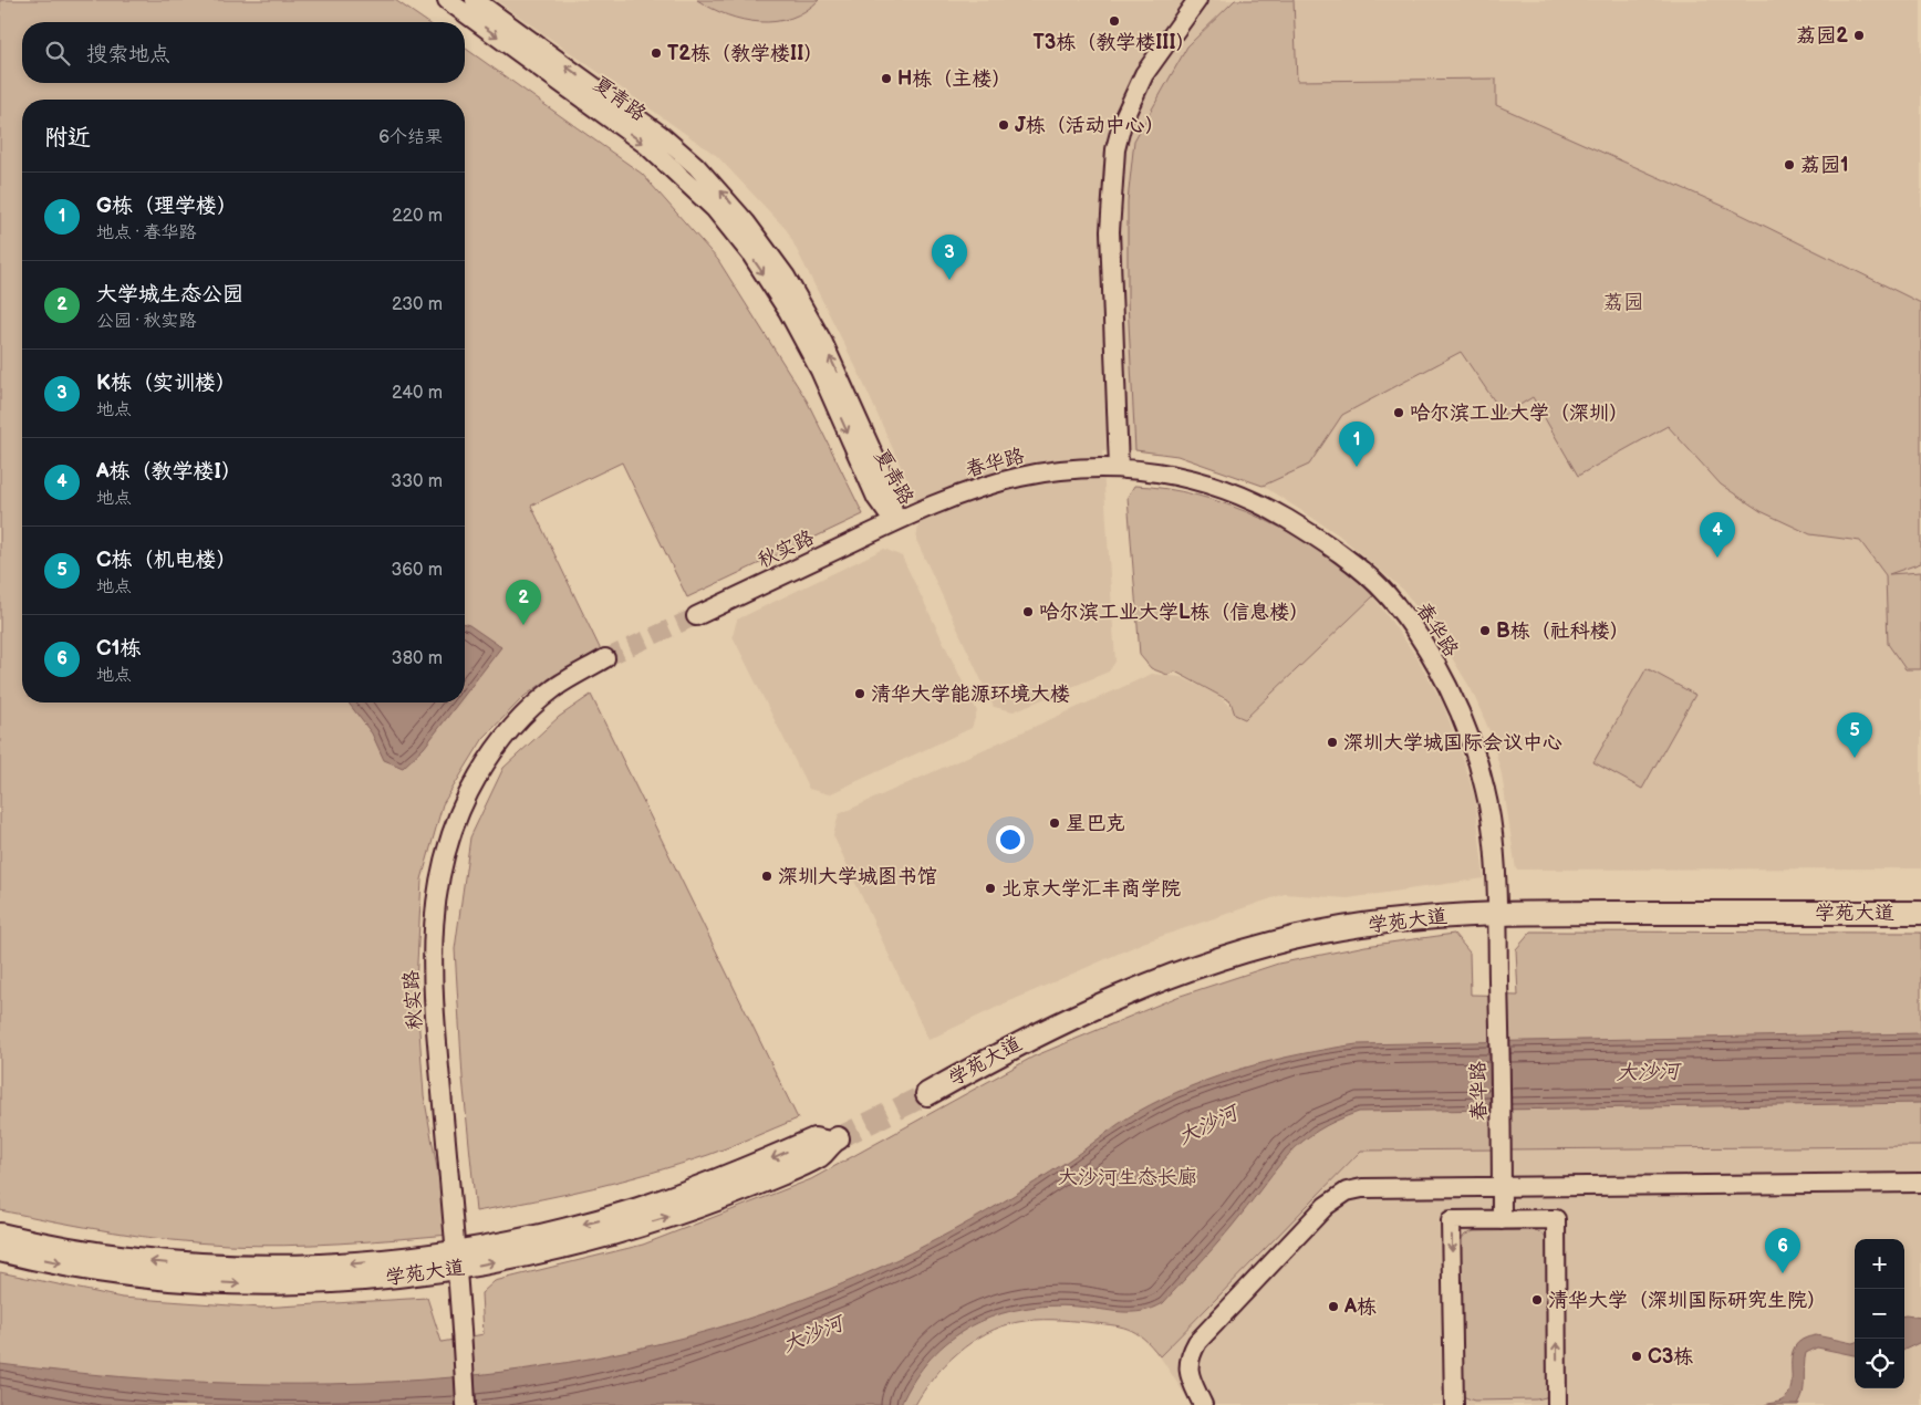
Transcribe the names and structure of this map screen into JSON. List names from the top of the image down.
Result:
{
  "streets": {
    "street": [
      "夏青路",
      "春华路",
      "秋实路",
      "学苑大道"
    ]
  },
  "crossings": [
    ["夏青路", "春华路"],
    ["夏青路", "秋实路"],
    ["春华路", "秋实路"],
    ["春华路", "学苑大道"],
    ["秋实路", "学苑大道"]
  ],
  "water": ["大沙河"],
  "parks": ["荔园", "大沙河生态长廊"],
  "places": [
    "T3栋（教学楼III）",
    "荔园2",
    "T2栋（教学楼II）",
    "H栋（主楼）",
    "J栋（活动中心）",
    "荔园1",
    "哈尔滨工业大学（深圳）",
    "哈尔滨工业大学L栋（信息楼）",
    "B栋（社科楼）",
    "清华大学能源环境大楼",
    "深圳大学城国际会议中心",
    "星巴克",
    "深圳大学城图书馆",
    "北京大学汇丰商学院",
    "清华大学（深圳国际研究生院）",
    "A栋",
    "C3栋"
  ],
  "page": {
    "search": "搜索地点",
    "heading": ["附近", "6个结果"],
    "list": [
      {
        "mark": "1",
        "name": "G栋（理学楼）",
        "note": "地点 · 春华路",
        "value": "220 m"
      },
      {
        "mark": "2",
        "name": "大学城生态公园",
        "note": "公园 · 秋实路",
        "value": "230 m"
      },
      {
        "mark": "3",
        "name": "K栋（实训楼）",
        "note": "地点",
        "value": "240 m"
      },
      {
        "mark": "4",
        "name": "A栋（教学楼I）",
        "note": "地点",
        "value": "330 m"
      },
      {
        "mark": "5",
        "name": "C栋（机电楼）",
        "note": "地点",
        "value": "360 m"
      },
      {
        "mark": "6",
        "name": "C1栋",
        "note": "地点",
        "value": "380 m"
      }
    ],
    "pins": [
      "3",
      "1",
      "4",
      "2",
      "5",
      "6"
    ],
    "map_buttons": ["+", "−"]
  }
}
